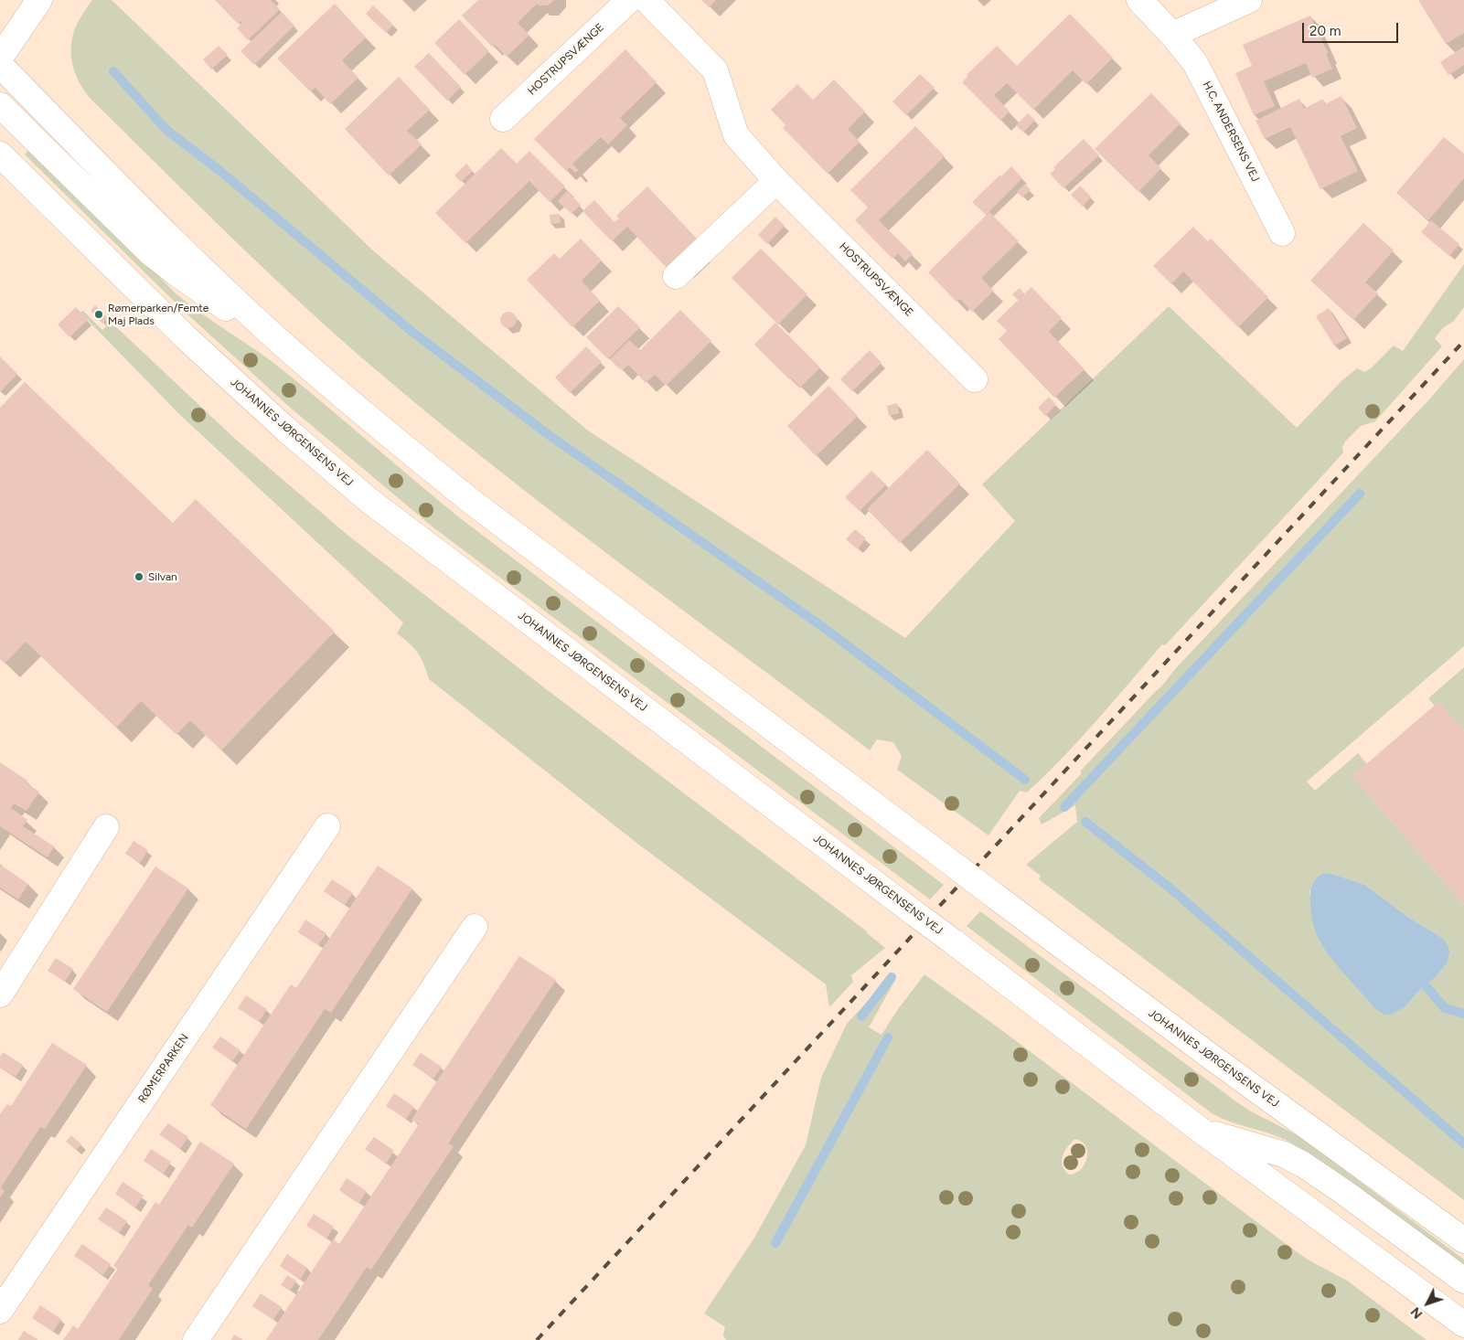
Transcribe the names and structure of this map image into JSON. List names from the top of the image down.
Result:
{
  "streets": {
    "street": [
      "HOSTRUPSVÆNGE",
      "H.C. ANDERSENS VEJ",
      "JOHANNES JØRGENSENS VEJ",
      "RØMERPARKEN"
    ]
  },
  "places": ["Rømerparken/Femte Maj Plads", "Silvan"],
  "scale_bar": "20 m",
  "north": "bottom left"
}
